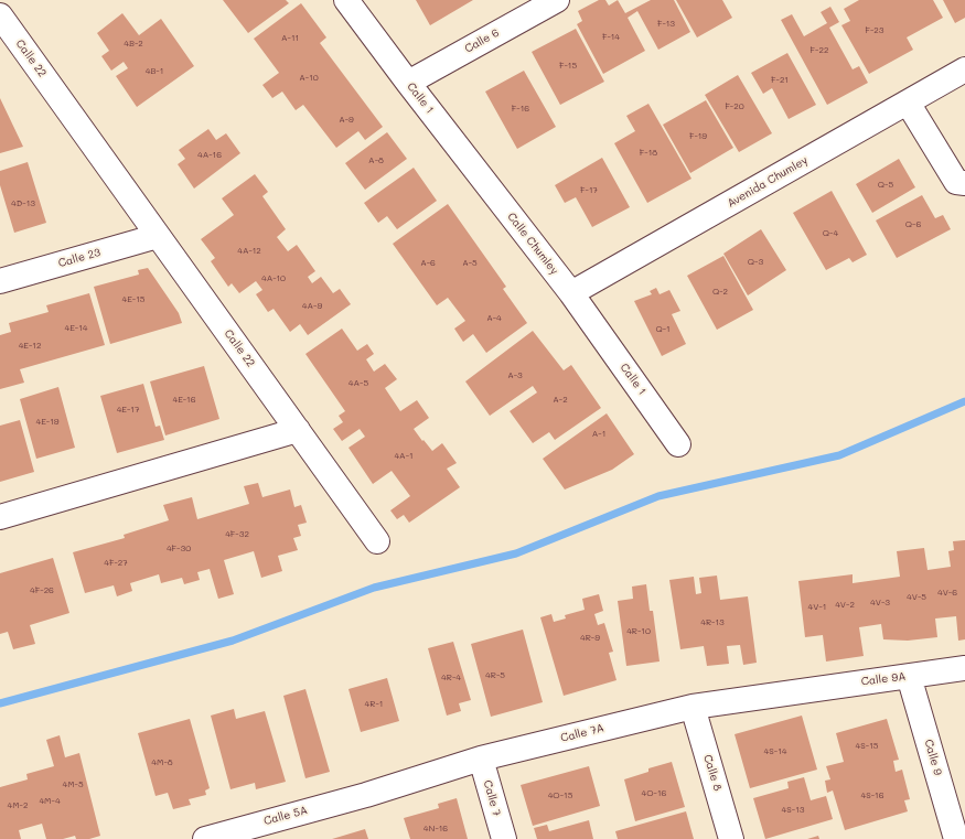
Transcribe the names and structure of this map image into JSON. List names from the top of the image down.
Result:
{
  "streets": {
    "street": [
      "Calle 6",
      "Calle 22",
      "Calle 1",
      "Avenida Chumley",
      "Calle Chumley",
      "Calle 23",
      "Calle 9A",
      "Calle 7A",
      "Calle 9",
      "Calle 8",
      "Calle 7",
      "Calle 5A"
    ]
  },
  "crossings": [
    ["Calle 6", "Calle 1"],
    ["Calle 22", "Calle 23"],
    ["Calle 1", "Avenida Chumley"],
    ["Calle 1", "Calle Chumley"],
    ["Avenida Chumley", "Calle Chumley"],
    ["Calle 9A", "Calle 7A"],
    ["Calle 9A", "Calle 9"],
    ["Calle 7A", "Calle 8"],
    ["Calle 7A", "Calle 7"],
    ["Calle 7A", "Calle 5A"]
  ],
  "house_numbers": [
    "F-13",
    "F-23",
    "F-14",
    "A-11",
    "4B-2",
    "F-22",
    "F-15",
    "4B-1",
    "A-10",
    "F-21",
    "F-20",
    "F-16",
    "A-9",
    "F-19",
    "F-18",
    "4A-16",
    "A-8",
    "Q-5",
    "F-17",
    "4D-13",
    "Q-6",
    "Q-4",
    "4A-12",
    "Q-3",
    "A-6",
    "A-5",
    "4A-10",
    "Q-2",
    "4E-15",
    "4A-9",
    "A-4",
    "4E-14",
    "Q-1",
    "4E-12",
    "A-3",
    "4A-5",
    "4E-16",
    "A-2",
    "4E-17",
    "4E-19",
    "A-1",
    "4A-1",
    "4F-32",
    "4F-30",
    "4F-27",
    "4F-26",
    "4V-6",
    "4V-5",
    "4V-3",
    "4V-2",
    "4V-1",
    "4R-13",
    "4R-10",
    "4R-9",
    "4R-5",
    "4R-4",
    "4R-1",
    "4S-15",
    "4S-14",
    "4M-8",
    "4M-5",
    "4O-16",
    "4O-15",
    "4S-16",
    "4M-4",
    "4M-2",
    "4S-13",
    "4N-16"
  ]
}
